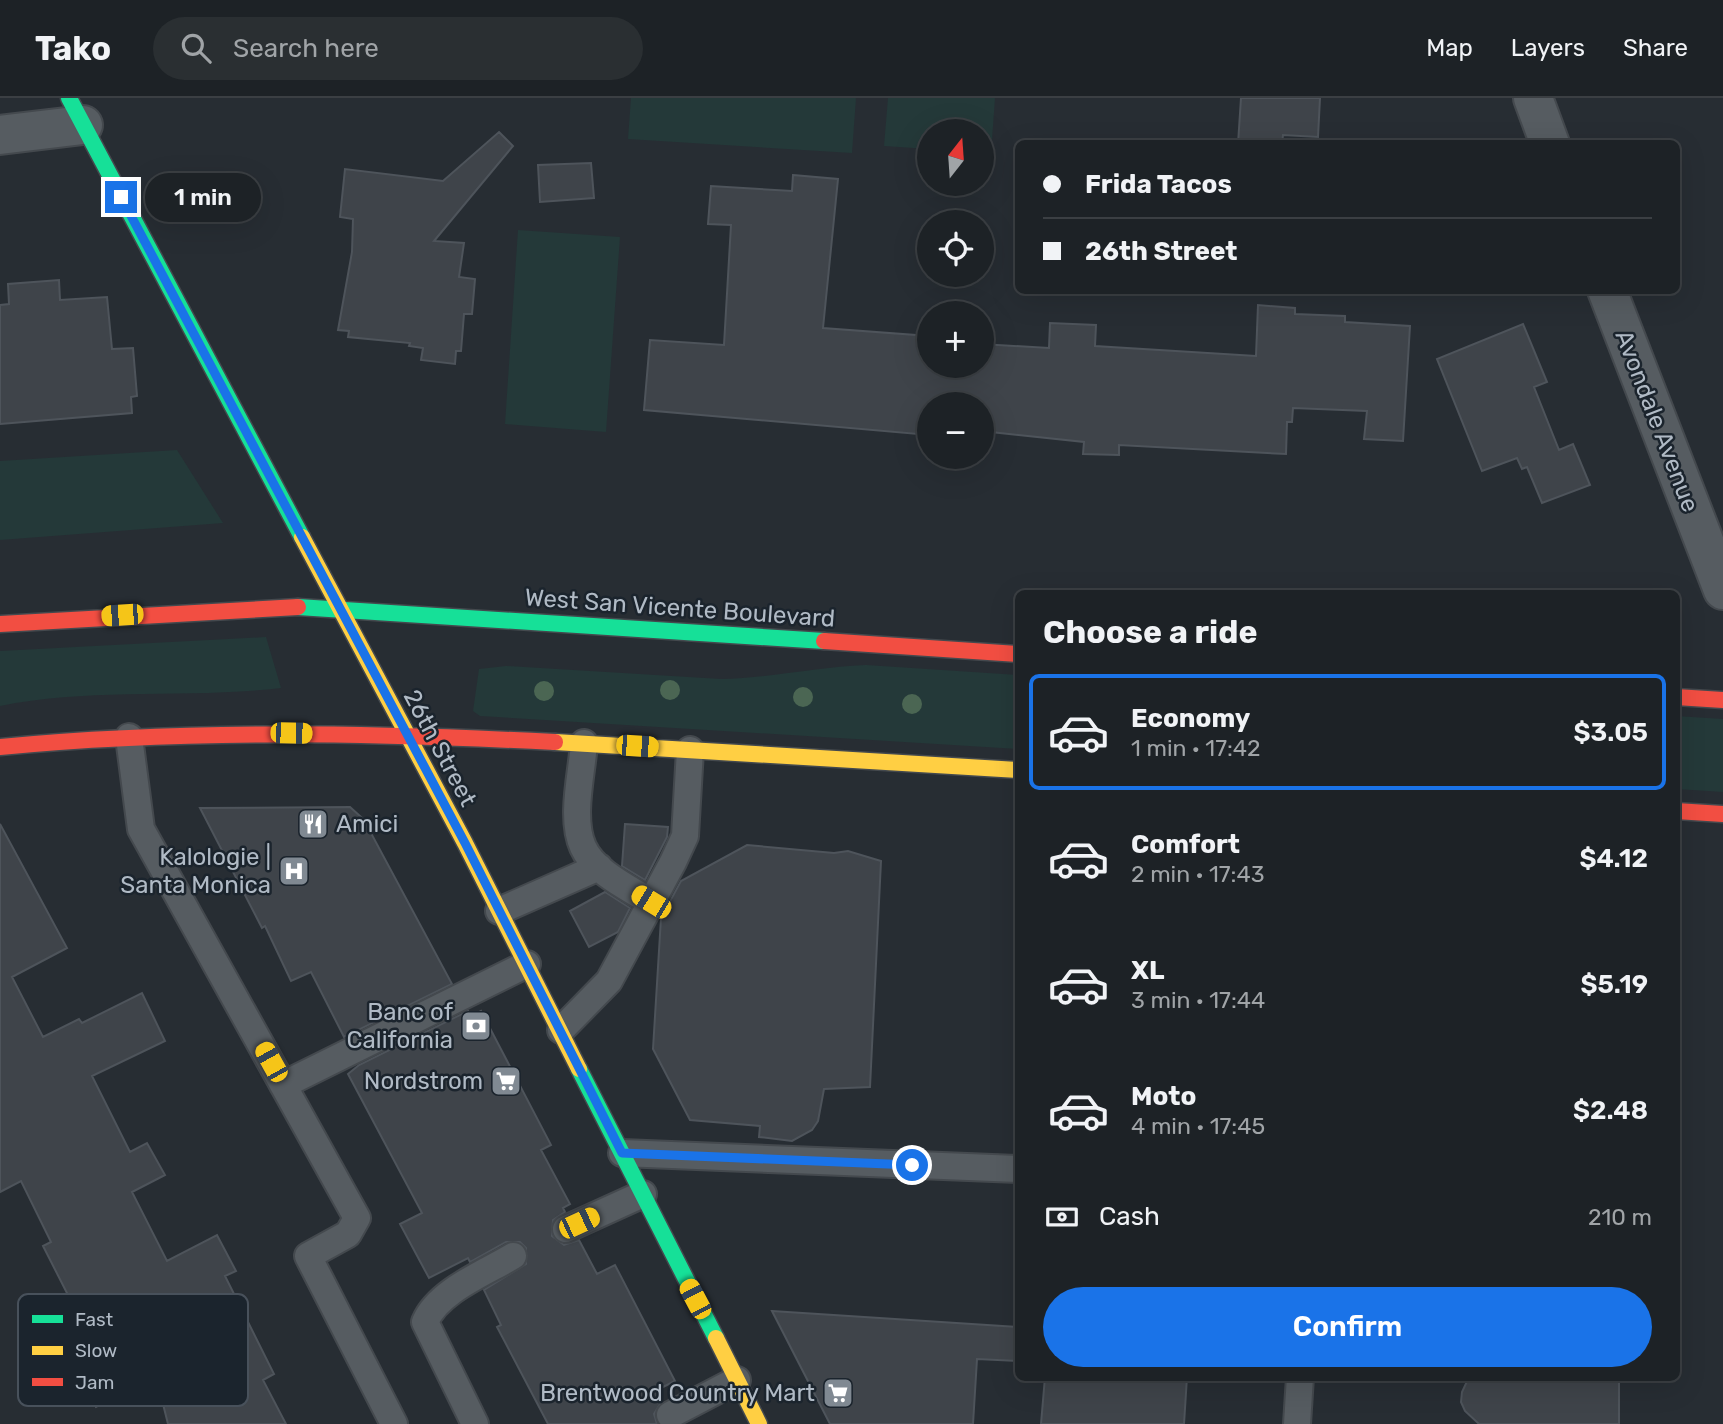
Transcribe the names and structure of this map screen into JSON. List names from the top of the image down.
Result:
{
  "streets": {
    "main road": ["West San Vicente Boulevard", "26th Street"],
    "street": ["Avondale Avenue"]
  },
  "crossings": [
    ["West San Vicente Boulevard", "26th Street"]
  ],
  "places": {
    "restaurant": ["Amici"],
    "hospital": ["Kalologie | Santa Monica"],
    "bank": ["Banc of California"],
    "supermarket": ["Nordstrom", "Brentwood Country Mart"]
  },
  "legend": ["Fast", "Slow", "Jam"],
  "north": "top",
  "page": {
    "header": "Tako",
    "search": "Search here",
    "nav": ["Map", "Layers", "Share"],
    "map_buttons": ["+", "−"],
    "banner": ["Frida Tacos", "26th Street"],
    "bubble": "1 min",
    "heading": "Choose a ride",
    "list": [
      {
        "name": "Economy",
        "note": "1 min · 17:42",
        "value": "$3.05"
      },
      {
        "name": "Comfort",
        "note": "2 min · 17:43",
        "value": "$4.12"
      },
      {
        "name": "XL",
        "note": "3 min · 17:44",
        "value": "$5.19"
      },
      {
        "name": "Moto",
        "note": "4 min · 17:45",
        "value": "$2.48"
      }
    ],
    "pay": ["Cash", "210 m"],
    "buttons": "Confirm"
  }
}
